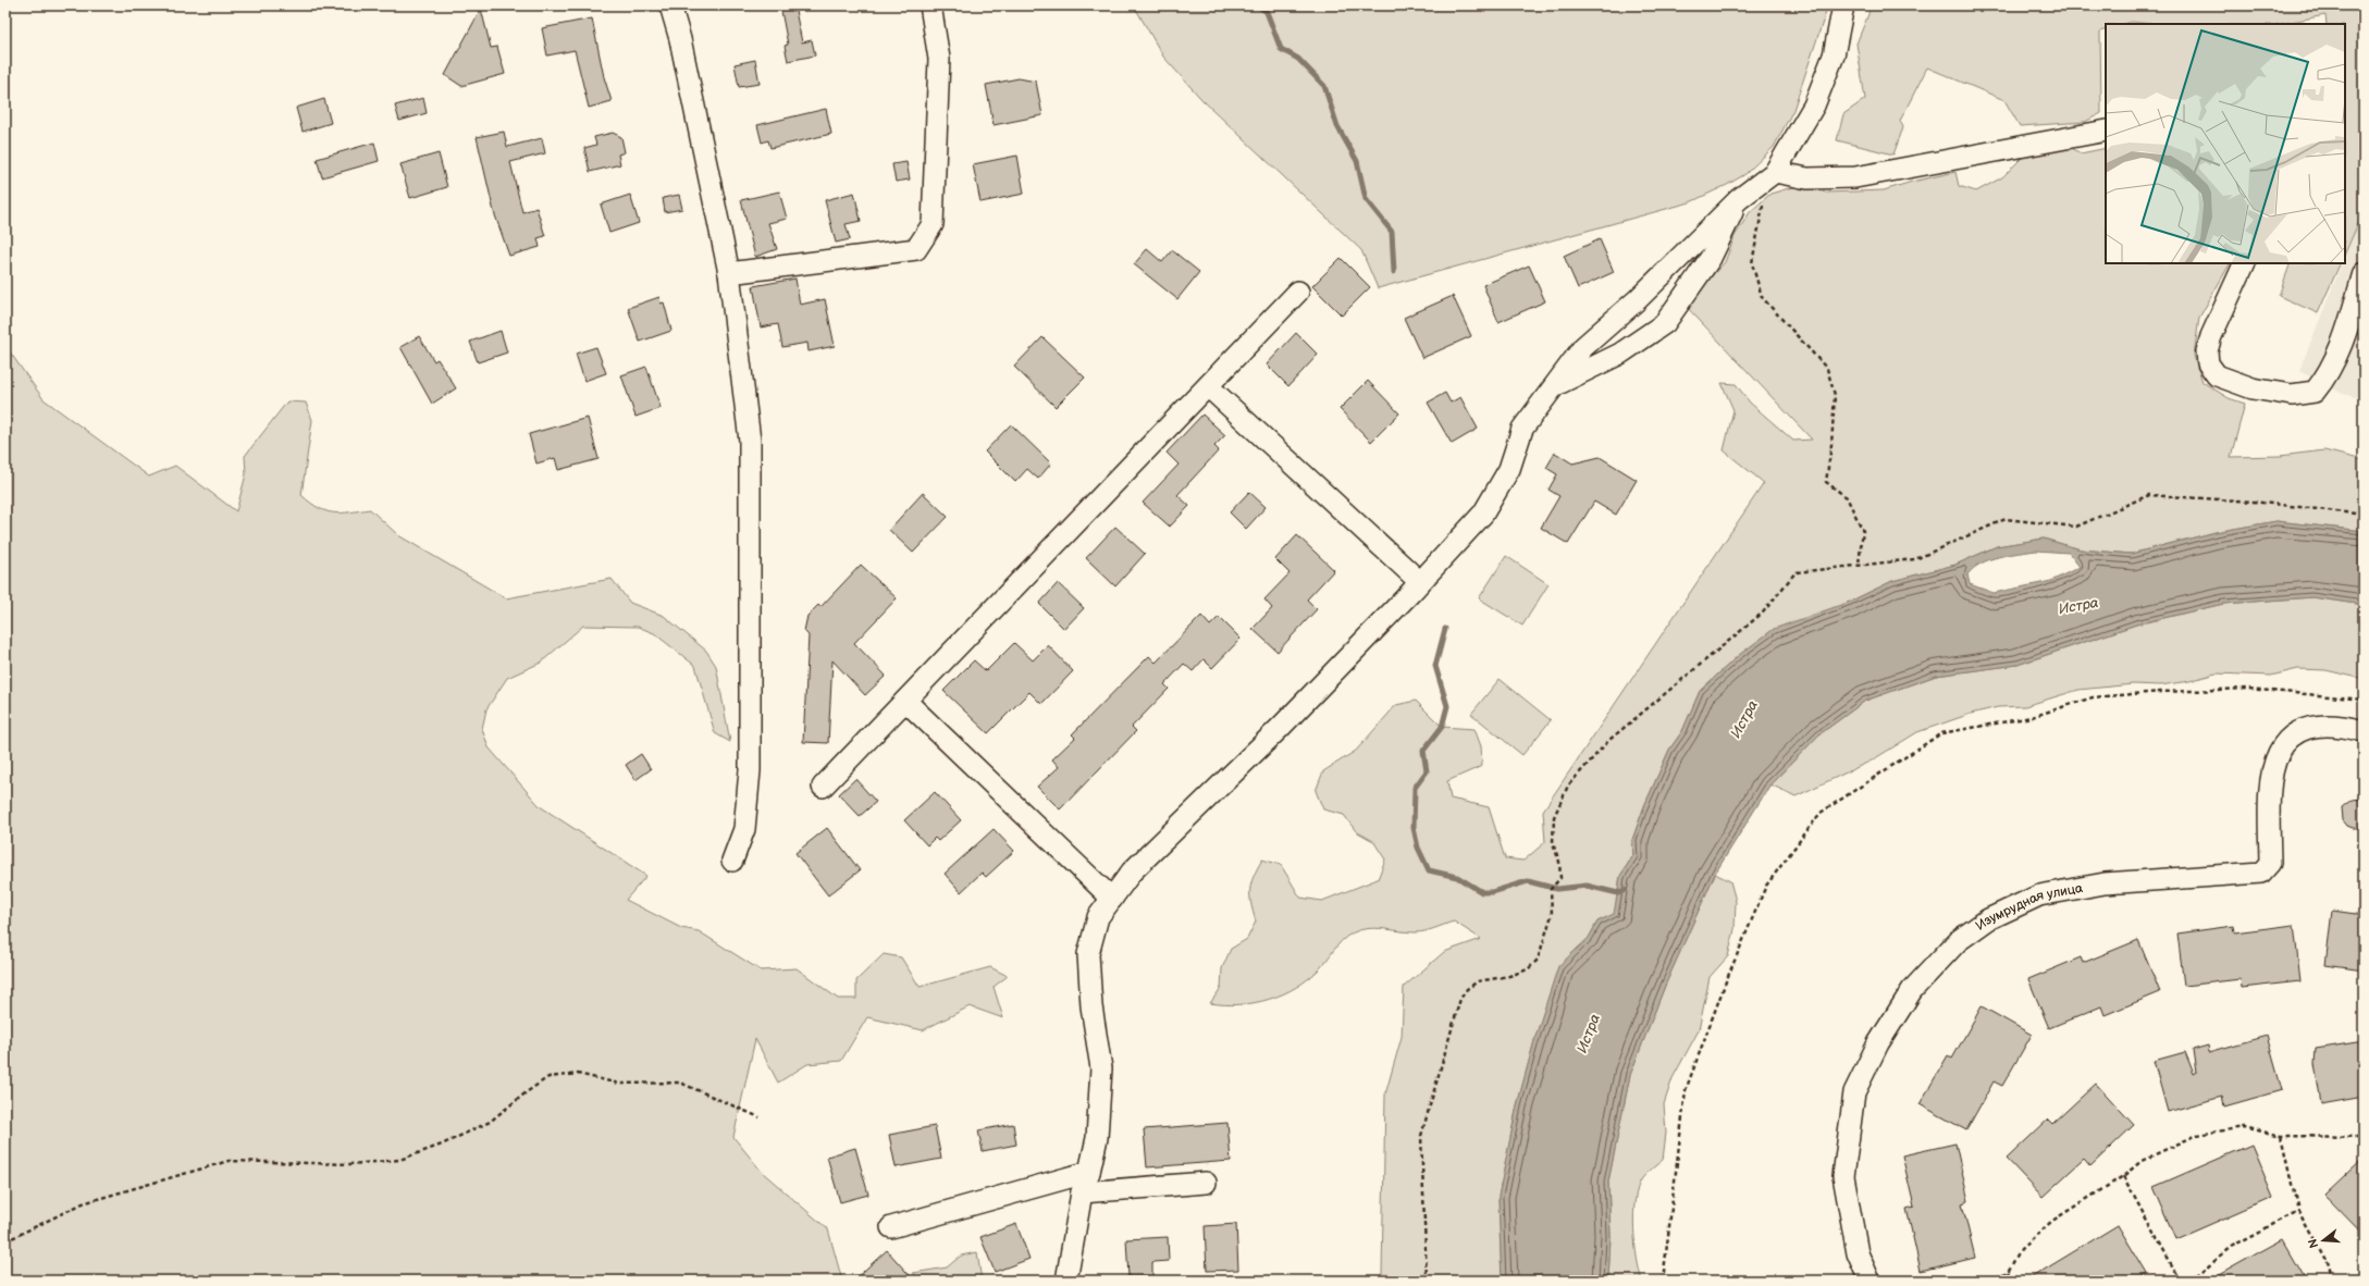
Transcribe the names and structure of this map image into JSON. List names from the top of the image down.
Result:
{
  "streets": {
    "street": ["Изумрудная улица"]
  },
  "water": ["Истра"],
  "north": "left"
}
